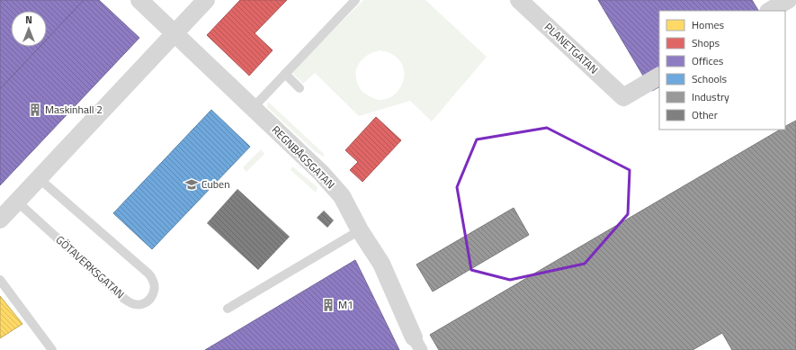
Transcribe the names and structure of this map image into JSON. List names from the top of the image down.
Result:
{
  "streets": {
    "street": ["PLANETGATAN", "REGNBÅGSGATAN"],
    "lane": ["GÖTAVERKSGATAN"]
  },
  "places": {
    "building": ["Maskinhall 2", "M1"],
    "school or university": ["Cuben"]
  },
  "legend": [
    "Homes",
    "Shops",
    "Offices",
    "Schools",
    "Industry",
    "Other"
  ],
  "north": "top"
}
